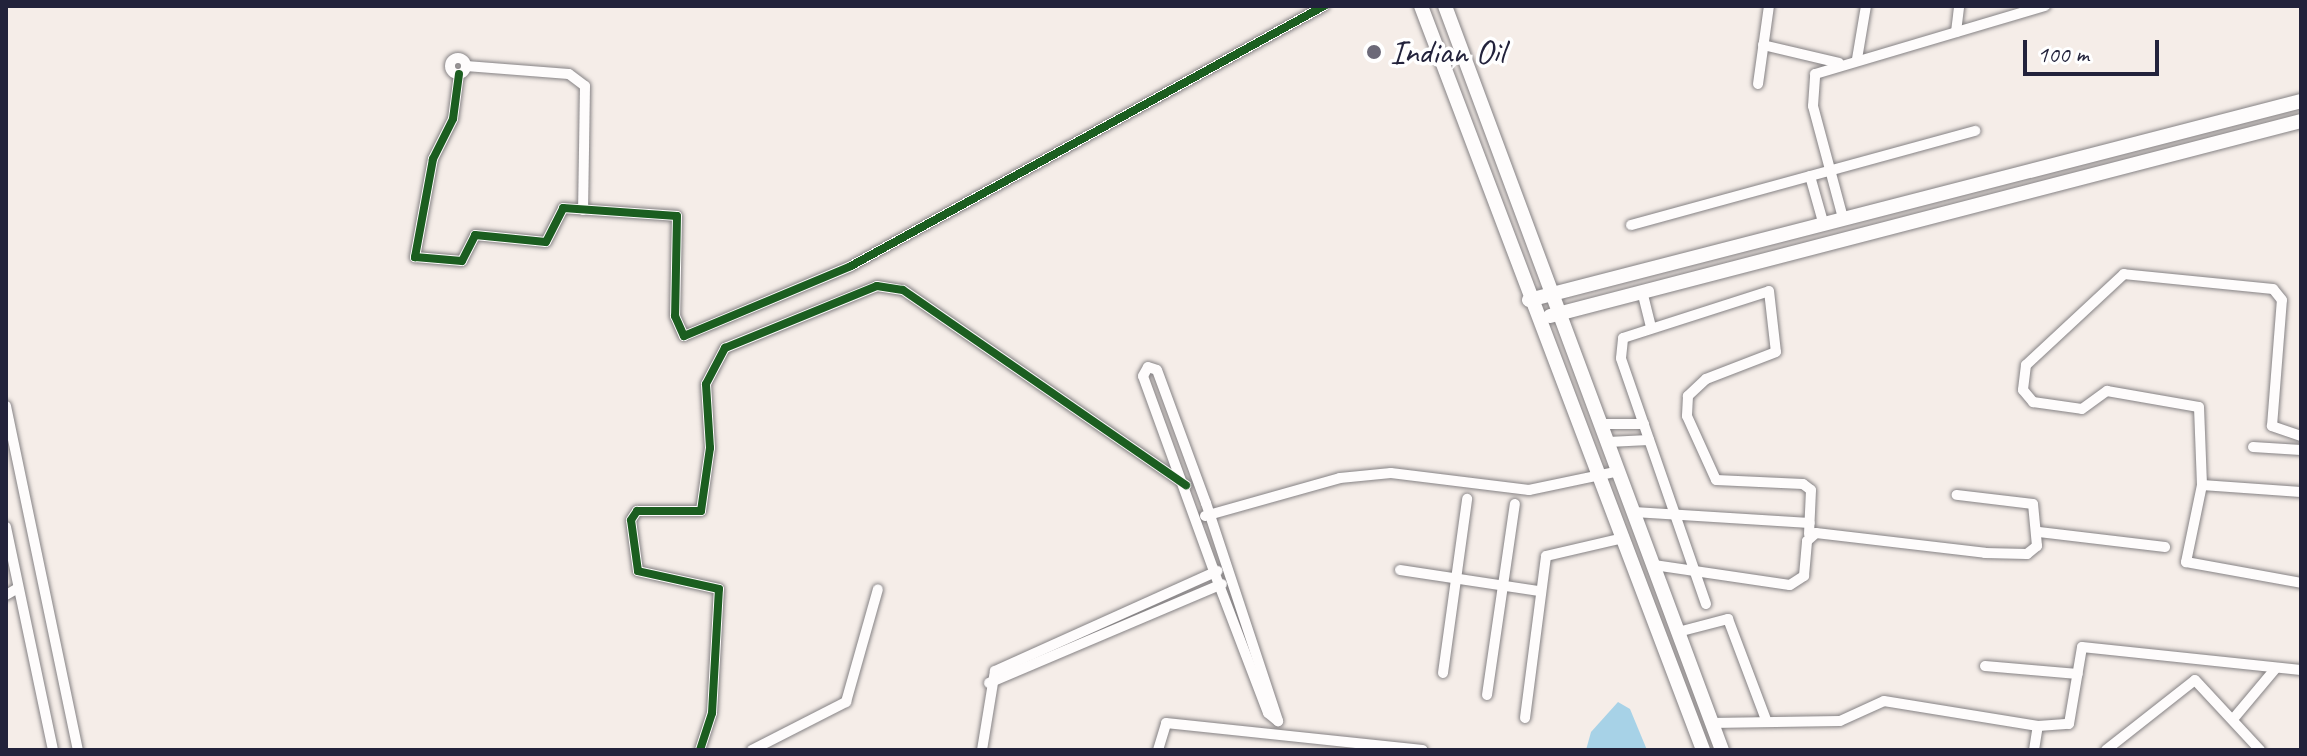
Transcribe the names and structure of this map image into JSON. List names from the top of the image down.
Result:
{
  "places": ["Indian Oil"],
  "scale_bar": "100 m"
}
